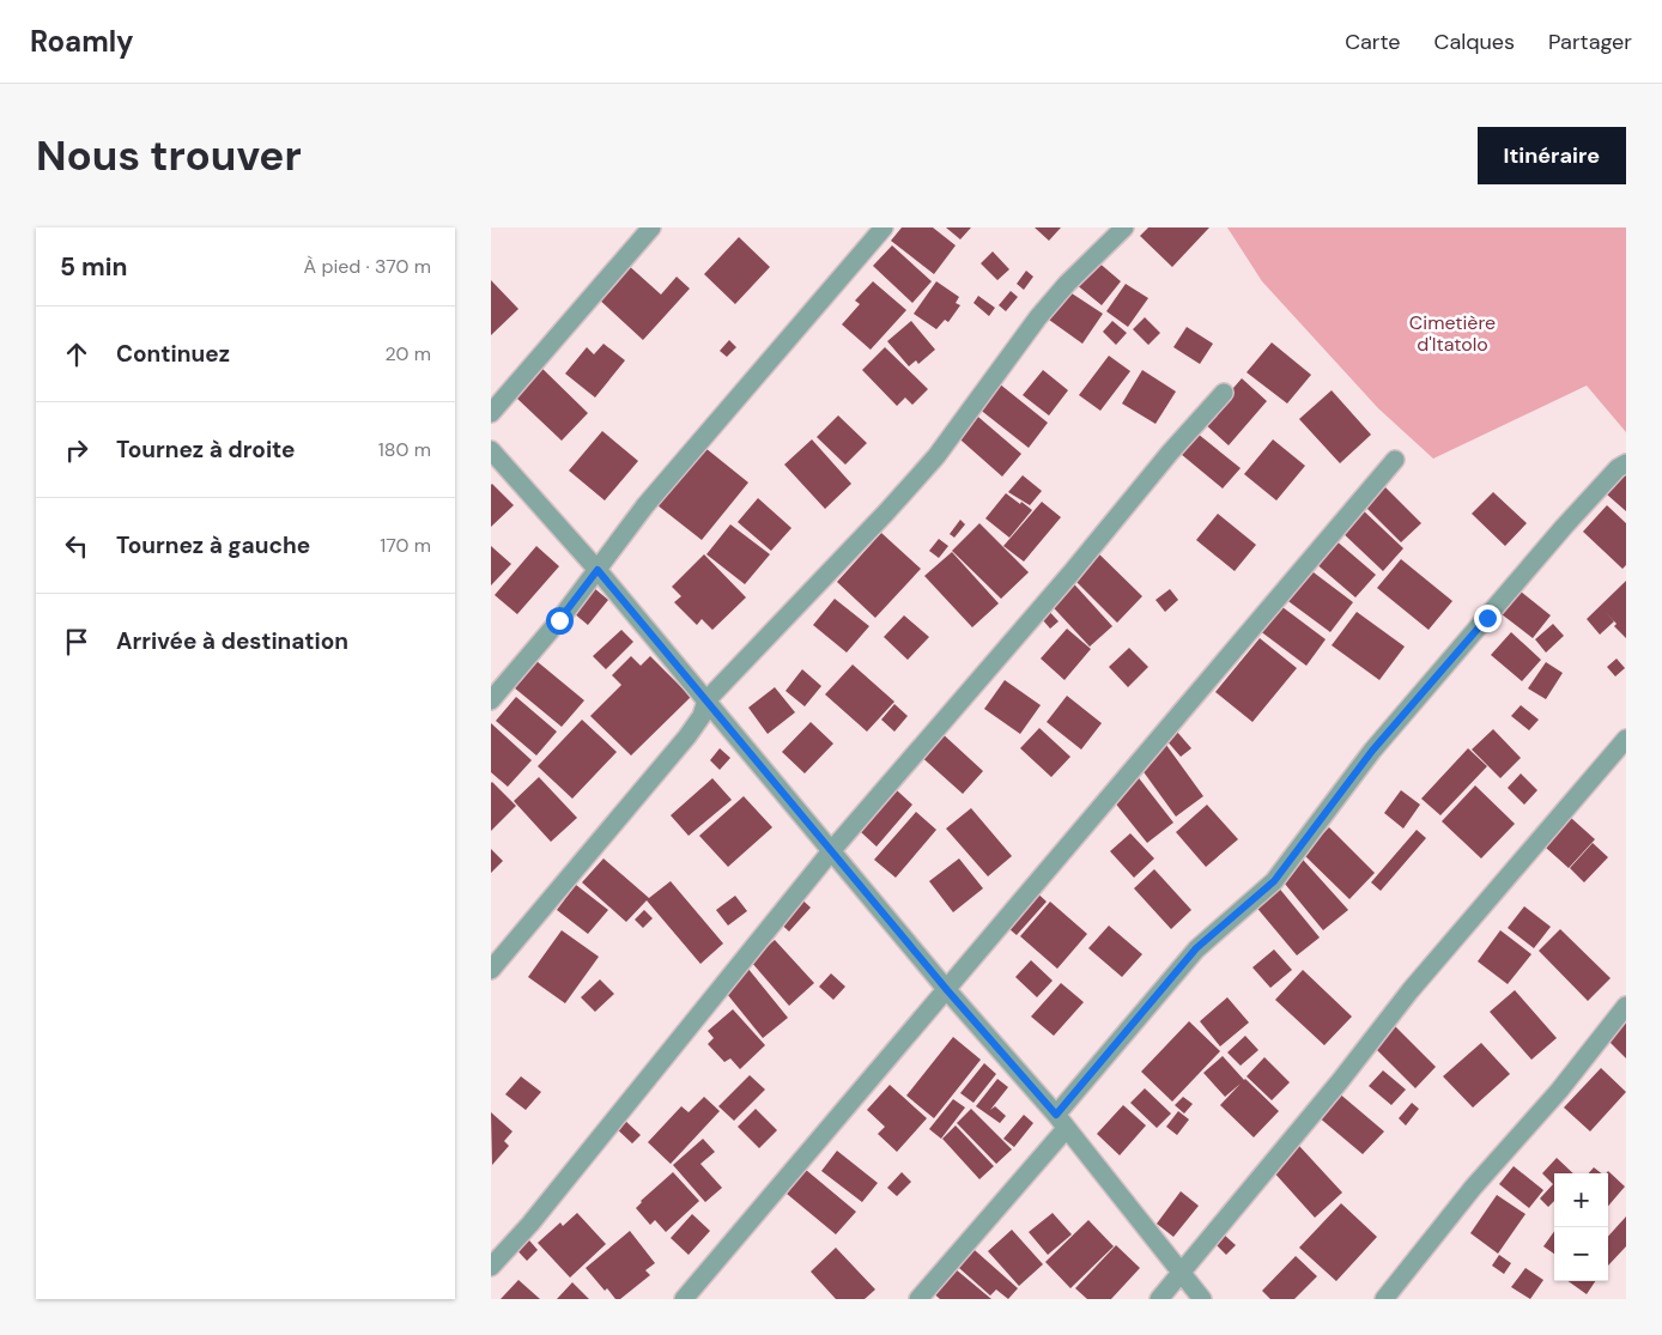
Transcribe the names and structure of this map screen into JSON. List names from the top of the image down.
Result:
{
  "parks": ["Cimetière d'Itatolo"],
  "page": {
    "header": "Roamly",
    "nav": ["Carte", "Calques", "Partager"],
    "buttons": "Itinéraire",
    "title": "Nous trouver",
    "heading": ["5 min", "À pied · 370 m"],
    "list": [
      ["Continuez", "20 m"],
      ["Tournez à droite", "180 m"],
      ["Tournez à gauche", "170 m"],
      "Arrivée à destination"
    ],
    "map_buttons": ["+", "−"]
  }
}
